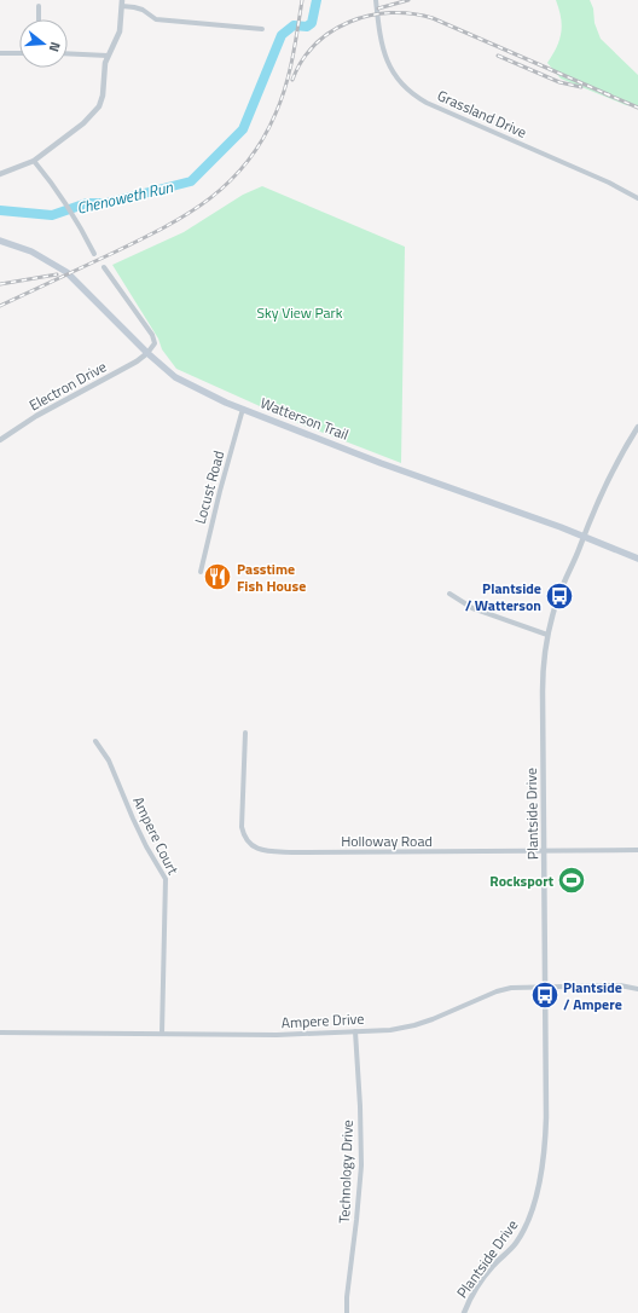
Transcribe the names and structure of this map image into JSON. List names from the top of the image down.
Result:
{
  "streets": {
    "main road": ["Watterson Trail"],
    "street": [
      "Grassland Drive",
      "Electron Drive",
      "Locust Road",
      "Plantside Drive",
      "Ampere Court",
      "Holloway Road",
      "Ampere Drive",
      "Technology Drive"
    ]
  },
  "crossings": [
    ["Electron Drive", "Watterson Trail"],
    ["Watterson Trail", "Locust Road"],
    ["Watterson Trail", "Plantside Drive"],
    ["Plantside Drive", "Holloway Road"],
    ["Plantside Drive", "Ampere Drive"],
    ["Ampere Court", "Ampere Drive"],
    ["Ampere Drive", "Technology Drive"]
  ],
  "water": ["Chenoweth Run"],
  "parks": ["Sky View Park"],
  "places": {
    "restaurant": ["Passtime Fish House"],
    "bus stop": ["Plantside / Watterson", "Plantside / Ampere"],
    "sports": ["Rocksport"]
  },
  "north": "right"
}
